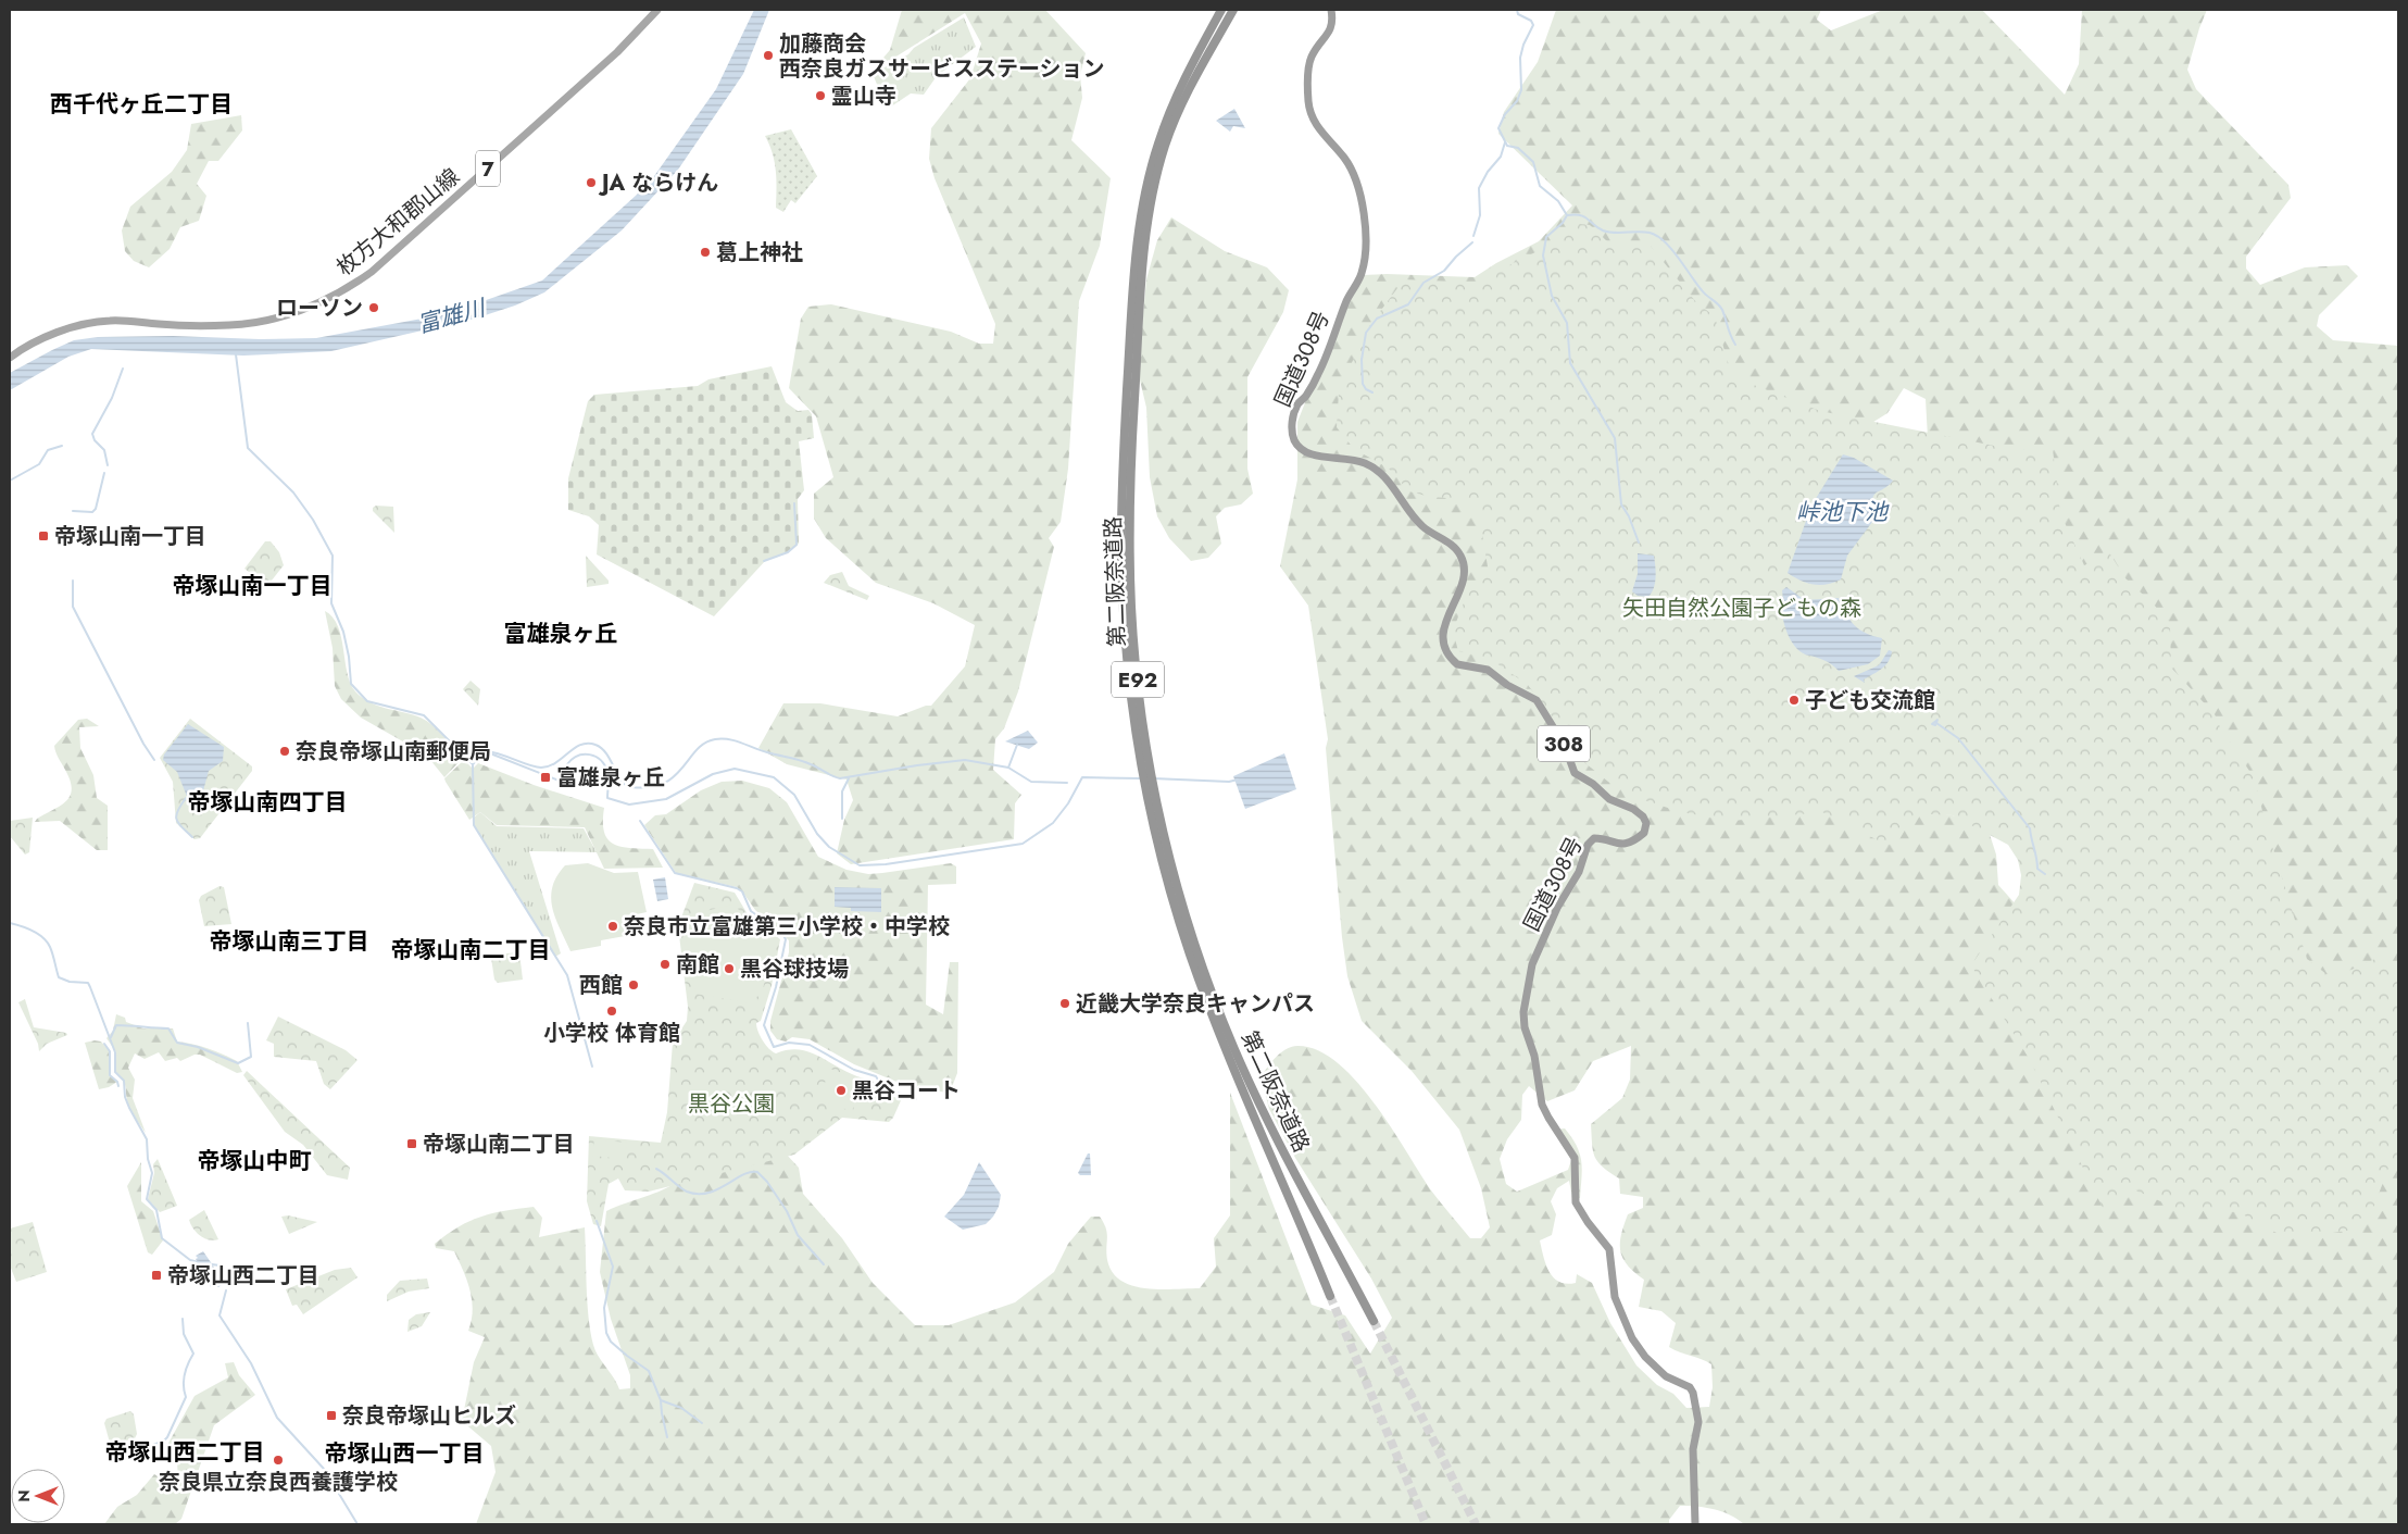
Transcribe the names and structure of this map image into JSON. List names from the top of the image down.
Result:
{
  "streets": {
    "highway": [
      "国道308号",
      "第二阪奈道路",
      "E92",
      "308"
    ],
    "main road": ["7", "枚方大和郡山線"]
  },
  "districts": [
    "西千代ヶ丘二丁目",
    "帝塚山南一丁目",
    "富雄泉ヶ丘",
    "帝塚山南四丁目",
    "帝塚山南三丁目",
    "帝塚山南二丁目",
    "帝塚山中町",
    "帝塚山西二丁目",
    "帝塚山西一丁目"
  ],
  "water": ["富雄川", "峠池下池"],
  "parks": ["矢田自然公園子どもの森", "黒谷公園"],
  "places": {
    "other": [
      "加藤商会 西奈良ガスサービスステーション",
      "霊山寺",
      "JA ならけん",
      "葛上神社",
      "ローソン",
      "子ども交流館",
      "奈良帝塚山南郵便局",
      "奈良市立富雄第三小学校・中学校",
      "南館",
      "黒谷球技場",
      "西館",
      "近畿大学奈良キャンパス",
      "小学校 体育館",
      "黒谷コート",
      "奈良県立奈良西養護学校"
    ],
    "transit": [
      "帝塚山南一丁目",
      "富雄泉ヶ丘",
      "帝塚山南二丁目",
      "帝塚山西二丁目",
      "奈良帝塚山ヒルズ"
    ]
  },
  "north": "left"
}
